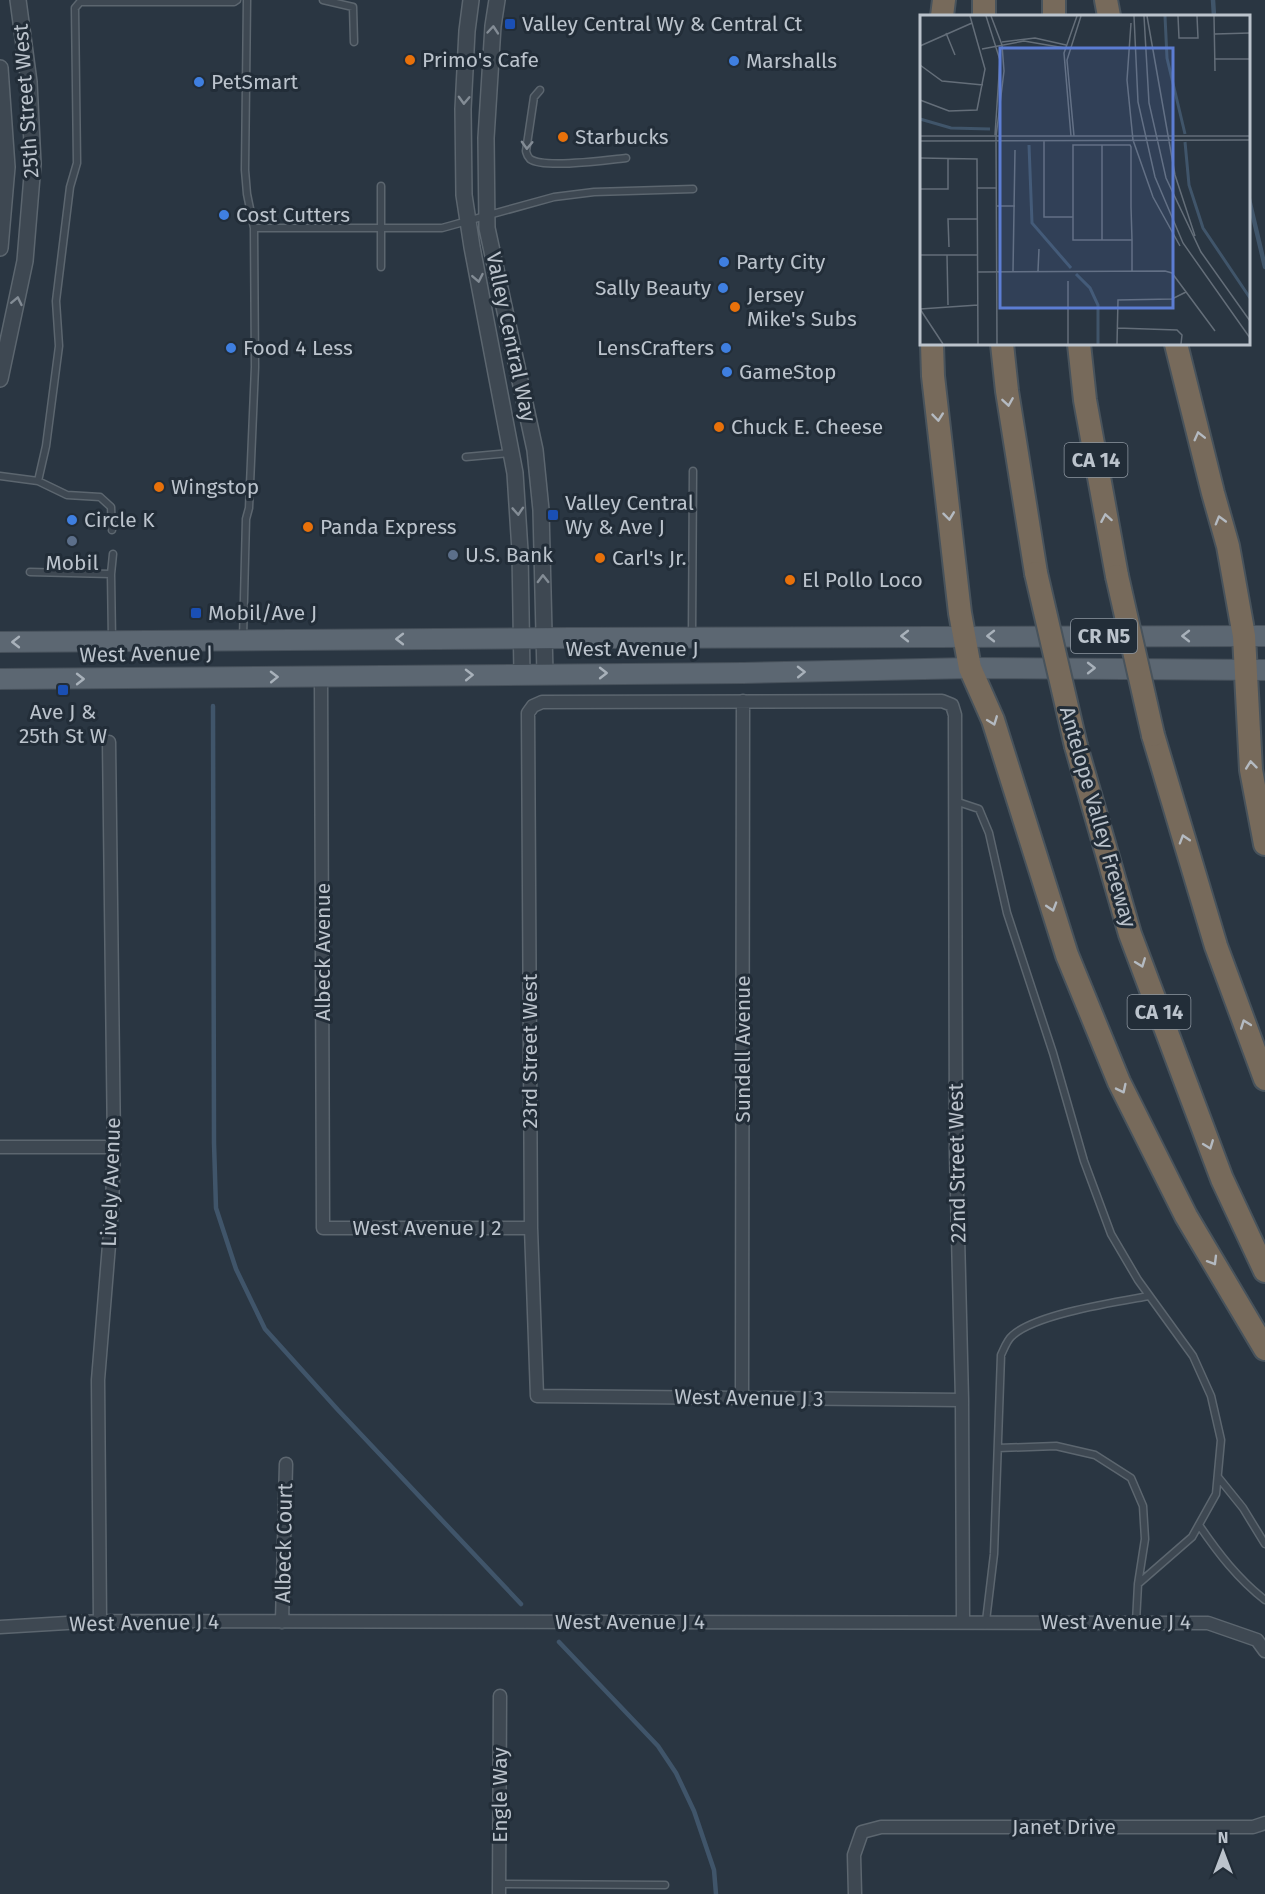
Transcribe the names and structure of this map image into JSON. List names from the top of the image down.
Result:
{
  "streets": {
    "highway": ["CA 14", "Antelope Valley Freeway"],
    "main road": ["CR N5", "West Avenue J"],
    "street": [
      "25th Street West",
      "Valley Central Way",
      "Albeck Avenue",
      "Sundell Avenue",
      "23rd Street West",
      "22nd Street West",
      "Lively Avenue",
      "West Avenue J 2",
      "West Avenue J 3",
      "Albeck Court",
      "West Avenue J 4",
      "Engle Way",
      "Janet Drive"
    ]
  },
  "crossings": [
    ["Valley Central Way", "West Avenue J"],
    ["West Avenue J", "Albeck Avenue"],
    ["Albeck Avenue", "West Avenue J 2"],
    ["Sundell Avenue", "23rd Street West"],
    ["Sundell Avenue", "22nd Street West"],
    ["Sundell Avenue", "West Avenue J 3"],
    ["23rd Street West", "22nd Street West"],
    ["23rd Street West", "West Avenue J 2"],
    ["23rd Street West", "West Avenue J 3"],
    ["22nd Street West", "West Avenue J 3"],
    ["22nd Street West", "West Avenue J 4"],
    ["Lively Avenue", "West Avenue J 4"],
    ["Albeck Court", "West Avenue J 4"]
  ],
  "places": {
    "transit": [
      "Valley Central Wy & Central Ct",
      "Valley Central Wy & Ave J",
      "Mobil/Ave J",
      "Ave J & 25th St W"
    ],
    "other": [
      "Primo's Cafe",
      "Marshalls",
      "PetSmart",
      "Starbucks",
      "Cost Cutters",
      "Party City",
      "Sally Beauty",
      "Jersey Mike's Subs",
      "Food 4 Less",
      "LensCrafters",
      "GameStop",
      "Chuck E. Cheese",
      "Wingstop",
      "Circle K",
      "Panda Express",
      "Mobil",
      "U.S. Bank",
      "Carl's Jr.",
      "El Pollo Loco"
    ]
  },
  "north": "top"
}
